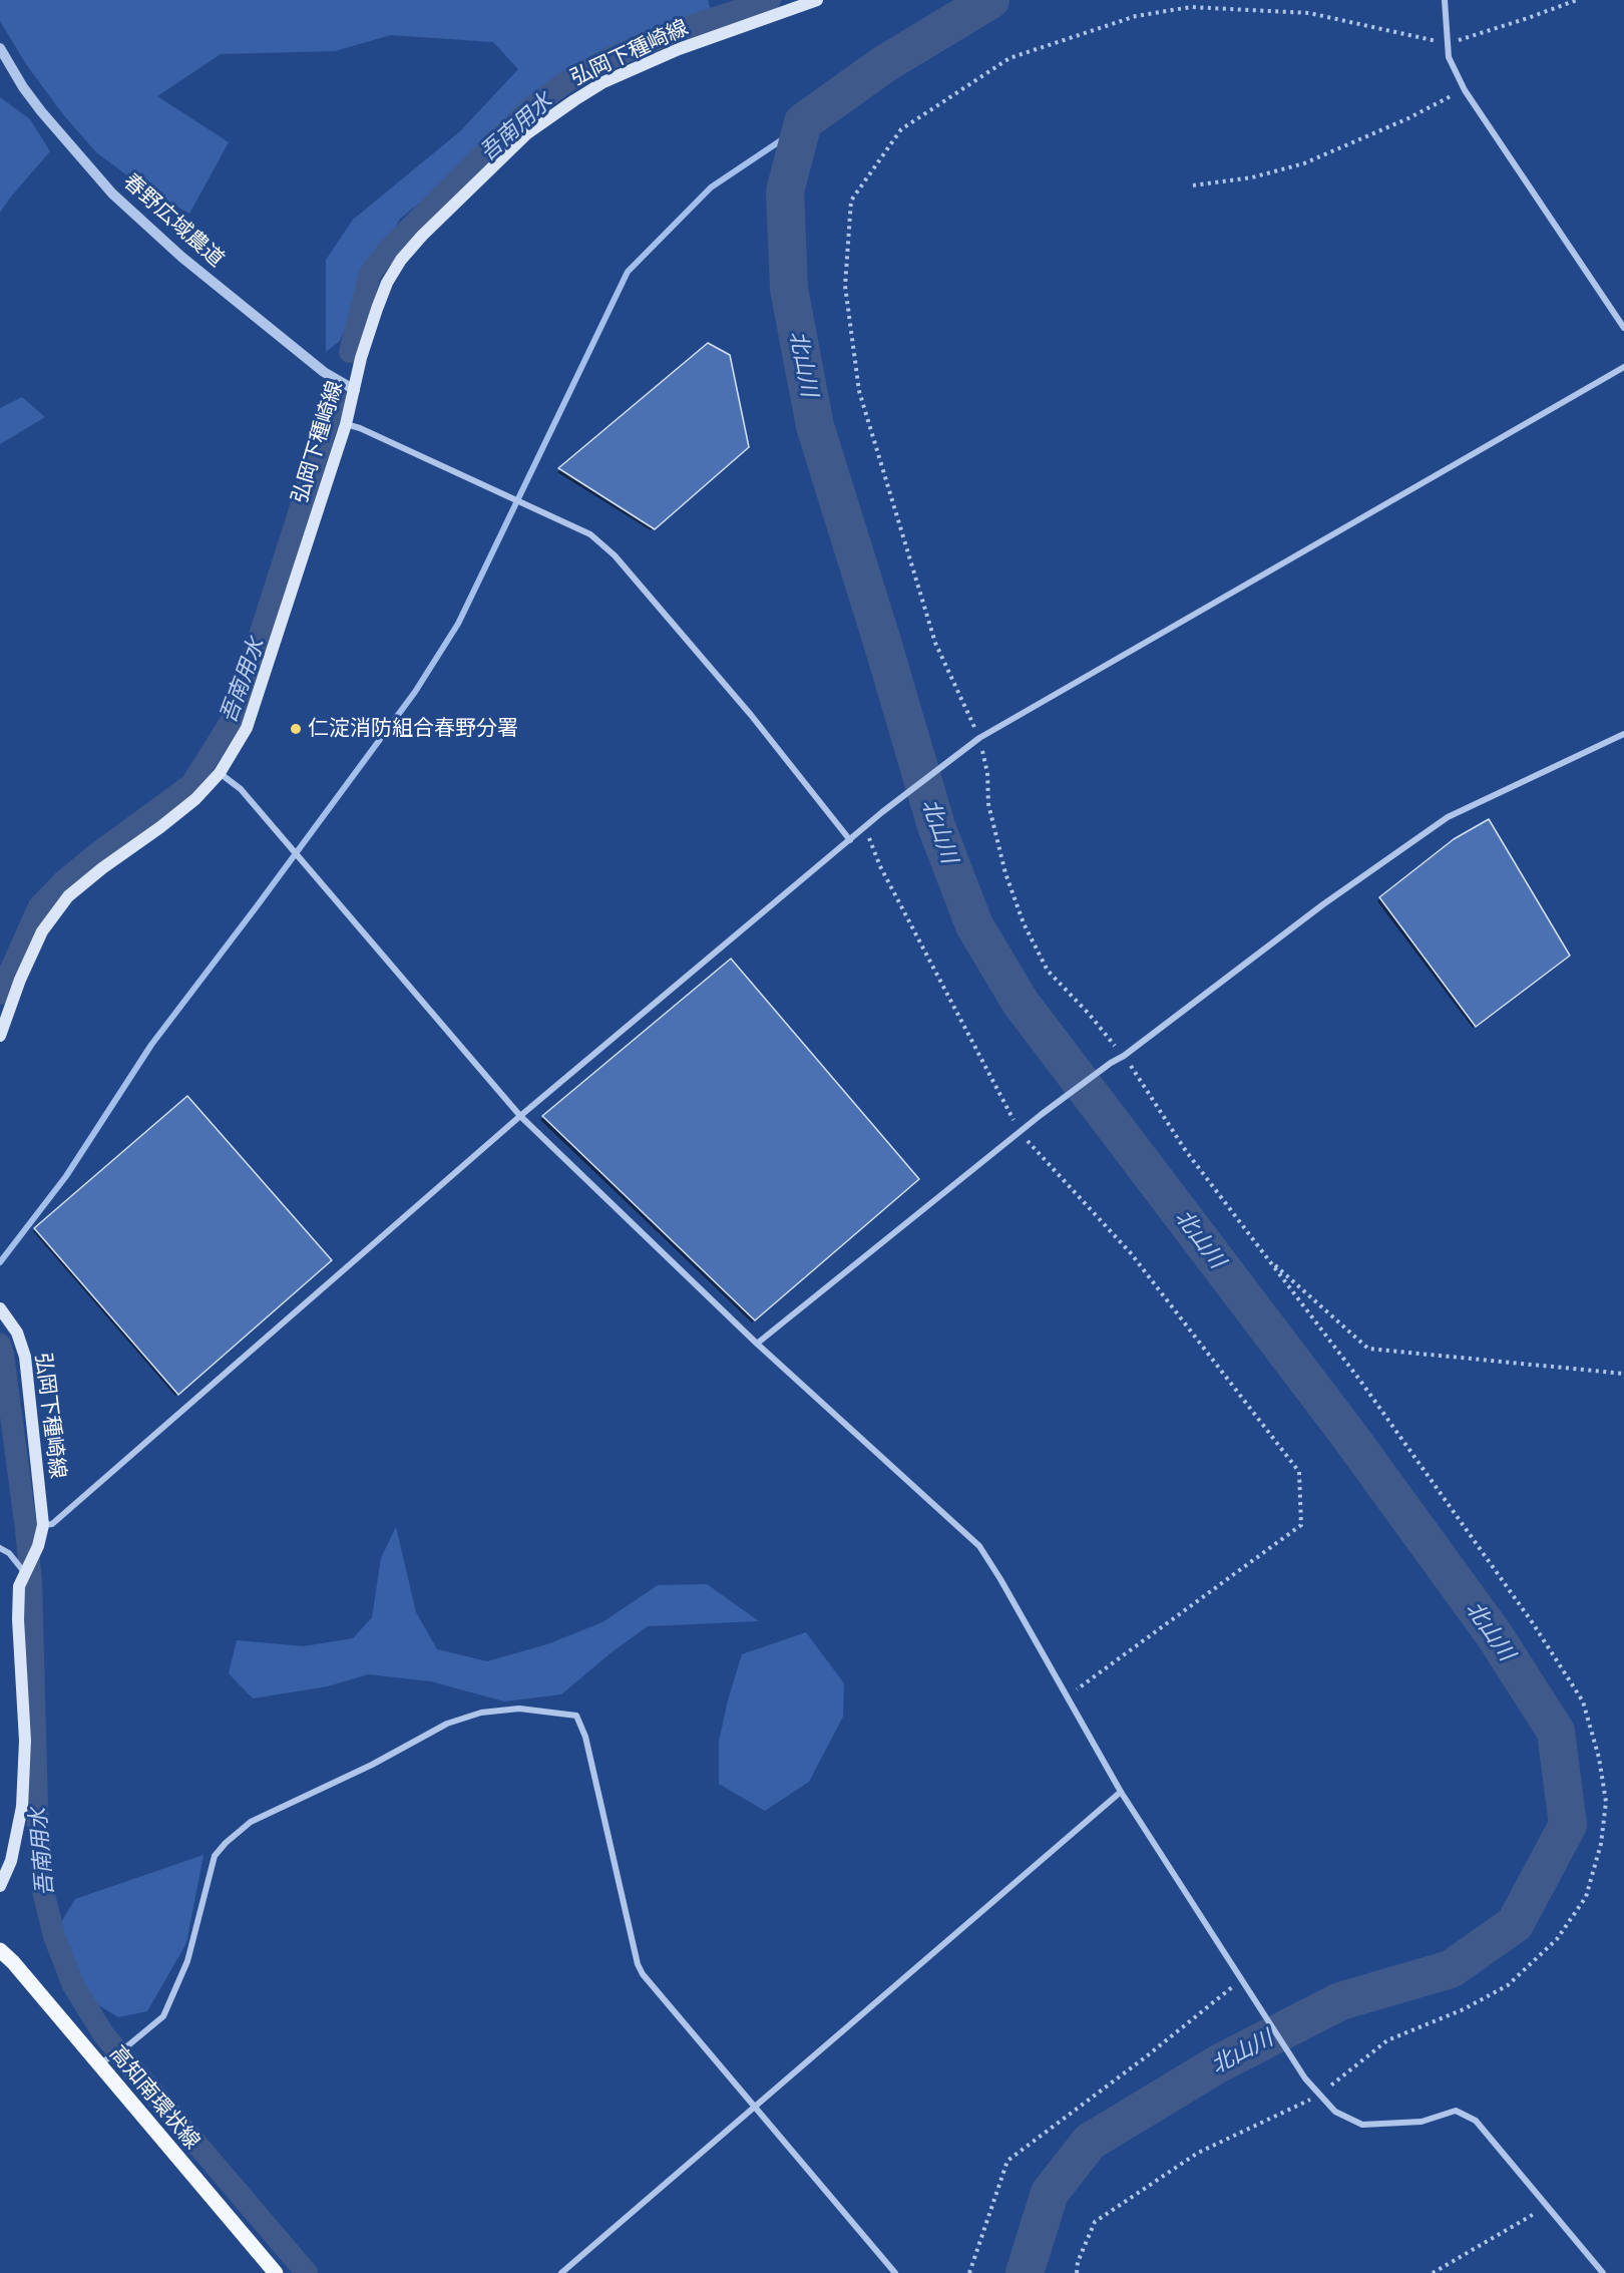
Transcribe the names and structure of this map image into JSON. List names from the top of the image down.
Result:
{
  "streets": {
    "main road": ["弘岡下種崎線", "高知南環状線"],
    "street": ["春野広域農道"]
  },
  "crossings": [
    ["弘岡下種崎線", "春野広域農道"]
  ],
  "water": ["吾南用水", "北山川"],
  "places": ["仁淀消防組合春野分署"]
}
